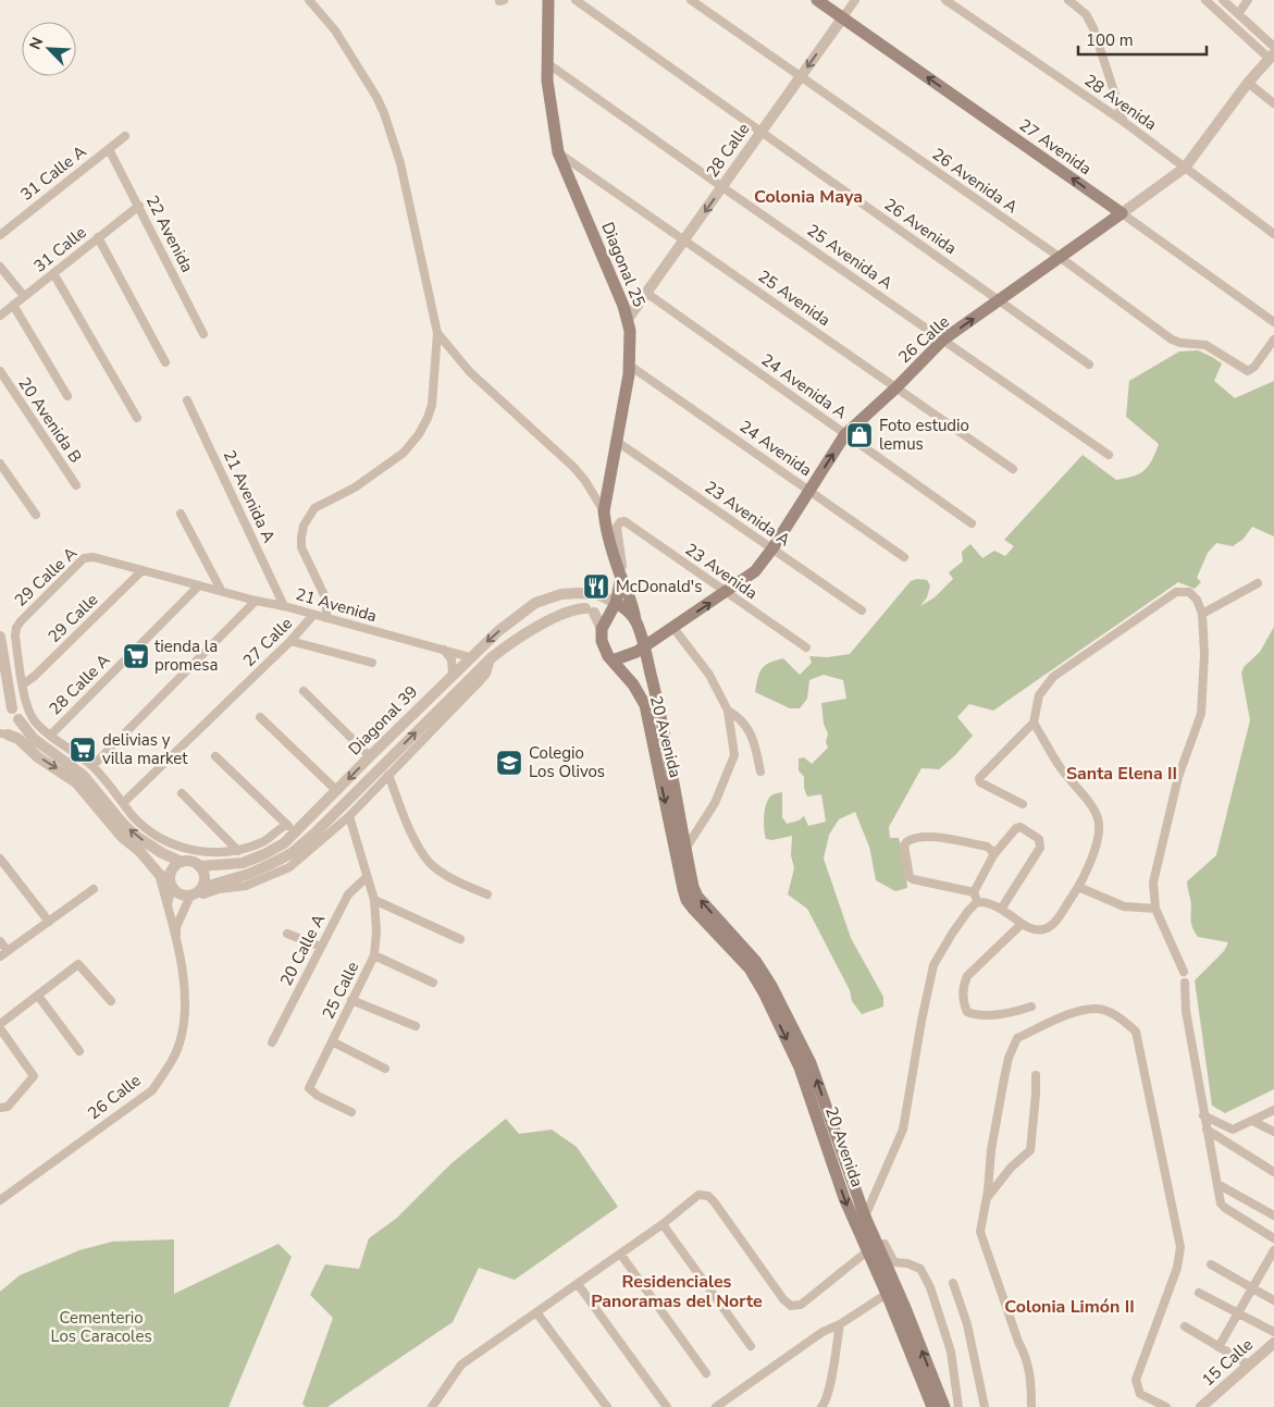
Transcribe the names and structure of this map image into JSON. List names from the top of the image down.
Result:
{
  "streets": {
    "main road": [
      "27 Avenida",
      "Diagonal 25",
      "26 Calle",
      "20 Avenida"
    ],
    "street": [
      "28 Avenida",
      "28 Calle",
      "31 Calle A",
      "26 Avenida A",
      "26 Avenida",
      "22 Avenida",
      "31 Calle",
      "25 Avenida A",
      "25 Avenida",
      "24 Avenida A",
      "20 Avenida B",
      "24 Avenida",
      "21 Avenida A",
      "23 Avenida A",
      "23 Avenida",
      "29 Calle A",
      "21 Avenida",
      "29 Calle",
      "27 Calle",
      "28 Calle A",
      "Diagonal 39",
      "20 Calle A",
      "25 Calle",
      "15 Calle"
    ]
  },
  "crossings": [
    ["28 Avenida", "26 Calle"],
    ["27 Avenida", "28 Calle"],
    ["27 Avenida", "26 Calle"],
    ["28 Calle", "26 Avenida A"],
    ["28 Calle", "26 Avenida"],
    ["28 Calle", "25 Avenida A"],
    ["28 Calle", "Diagonal 25"],
    ["28 Calle", "25 Avenida"],
    ["28 Calle", "24 Avenida A"],
    ["31 Calle A", "22 Avenida"],
    ["26 Avenida A", "26 Calle"],
    ["26 Avenida", "26 Calle"],
    ["22 Avenida", "31 Calle"],
    ["25 Avenida A", "Diagonal 25"],
    ["25 Avenida A", "26 Calle"],
    ["Diagonal 25", "25 Avenida"],
    ["Diagonal 25", "24 Avenida"],
    ["Diagonal 25", "23 Avenida A"],
    ["Diagonal 25", "23 Avenida"],
    ["Diagonal 25", "20 Avenida"],
    ["25 Avenida", "26 Calle"],
    ["26 Calle", "24 Avenida A"],
    ["26 Calle", "24 Avenida"],
    ["26 Calle", "23 Avenida A"],
    ["26 Calle", "23 Avenida"],
    ["26 Calle", "Diagonal 39"],
    ["26 Calle", "20 Avenida"],
    ["21 Avenida A", "21 Avenida"],
    ["29 Calle A", "21 Avenida"],
    ["29 Calle A", "29 Calle"],
    ["21 Avenida", "29 Calle"],
    ["21 Avenida", "27 Calle"],
    ["21 Avenida", "28 Calle A"],
    ["21 Avenida", "Diagonal 39"],
    ["Diagonal 39", "20 Avenida"],
    ["20 Calle A", "25 Calle"]
  ],
  "one_way": ["27 Avenida", "28 Calle"],
  "districts": [
    "Colonia Maya",
    "Santa Elena II",
    "Residenciales Panoramas del Norte",
    "Colonia Limón II"
  ],
  "parks": ["Cementerio Los Caracoles"],
  "places": {
    "shop": ["Foto estudio lemus"],
    "restaurant": ["McDonald's"],
    "supermarket": ["tienda la promesa", "delivias y villa market"],
    "school or university": ["Colegio Los Olivos"]
  },
  "scale_bar": "100 m",
  "north": "top left"
}
